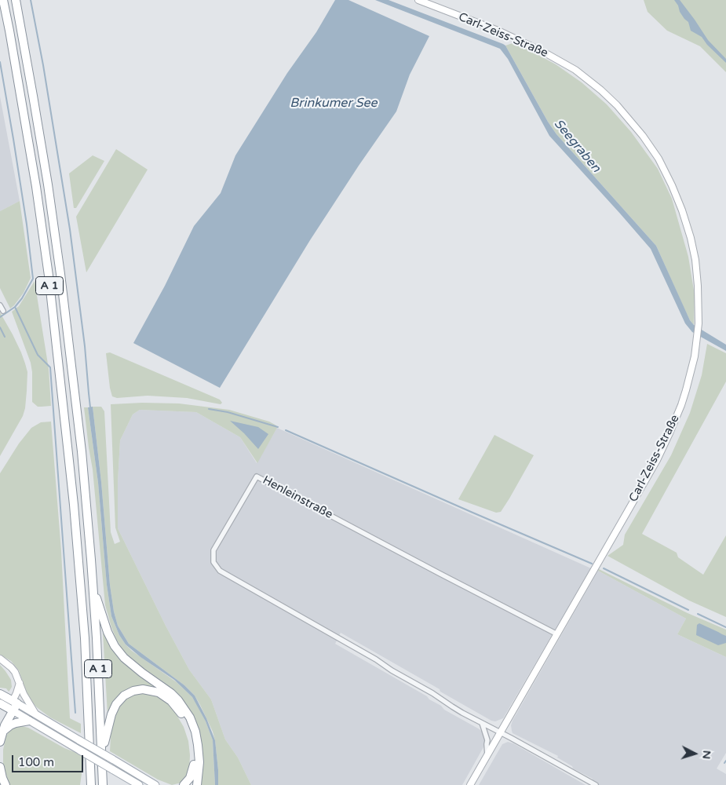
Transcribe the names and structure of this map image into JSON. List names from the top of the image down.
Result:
{
  "streets": {
    "highway": ["A 1"],
    "main road": ["Carl-Zeiss-Straße"],
    "street": ["Henleinstraße"]
  },
  "crossings": [
    ["Carl-Zeiss-Straße", "Henleinstraße"]
  ],
  "water": ["Brinkumer See", "Seegraben"],
  "scale_bar": "100 m",
  "north": "right"
}
